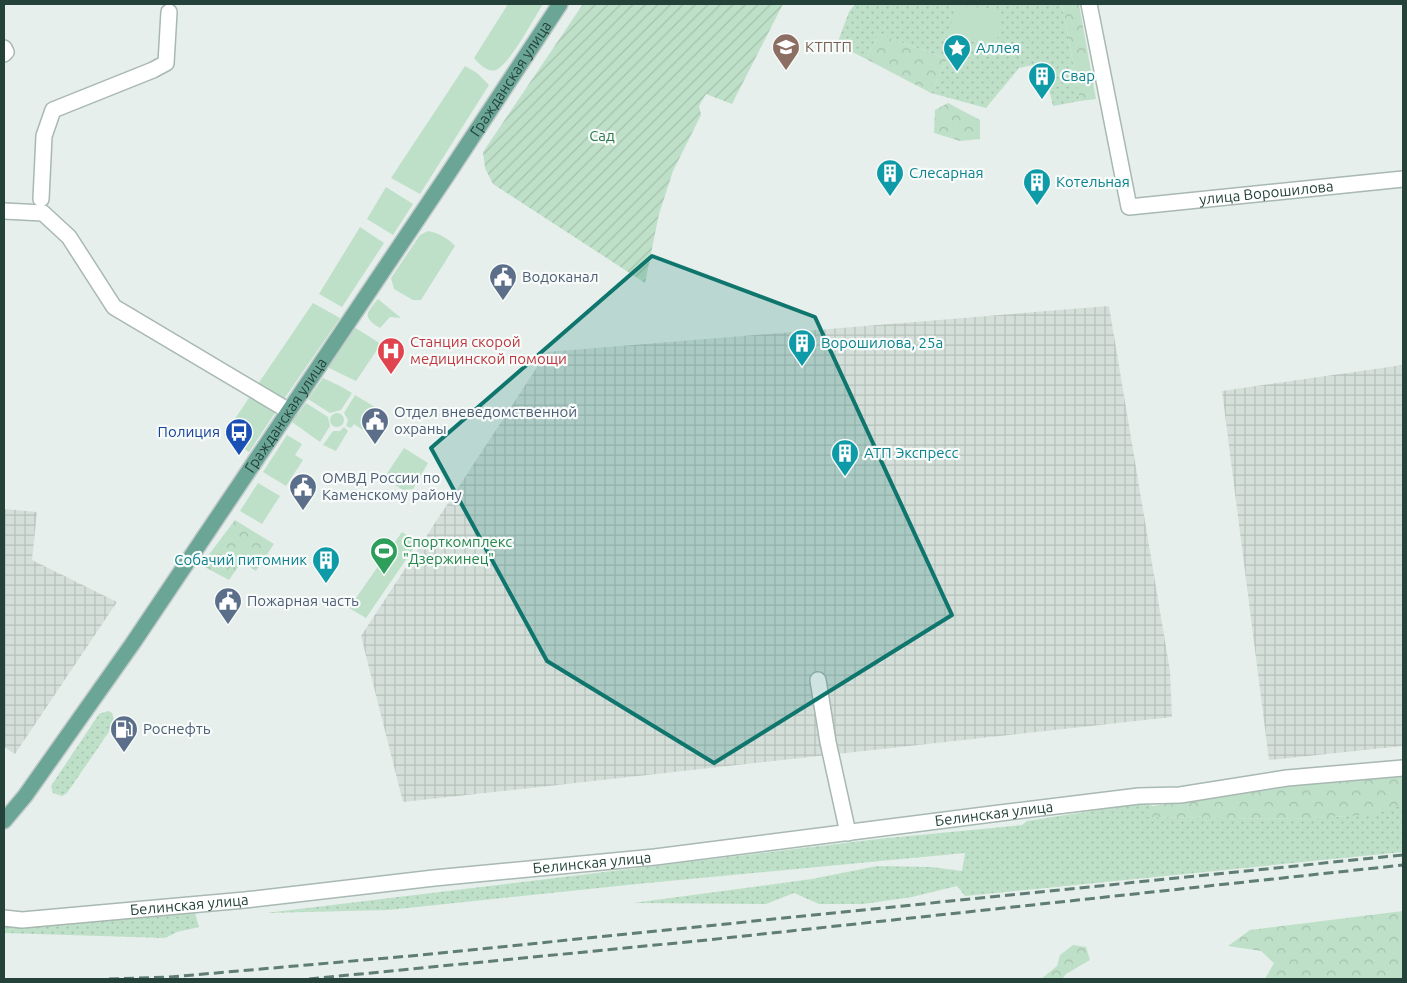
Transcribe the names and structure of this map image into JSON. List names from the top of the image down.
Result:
{
  "streets": {
    "main road": ["Гражданская улица"],
    "street": ["улица Ворошилова", "Белинская улица"]
  },
  "parks": ["Сад"],
  "places": {
    "school or university": ["КТПТП"],
    "place": ["Аллея"],
    "building": [
      "Свар",
      "Слесарная",
      "Котельная",
      "Ворошилова, 25а",
      "АТП Экспресс",
      "Собачий питомник"
    ],
    "public building": [
      "Водоканал",
      "Отдел вневедомственной охраны",
      "ОМВД России по Каменскому району",
      "Пожарная часть"
    ],
    "hospital": ["Станция скорой медицинской помощи"],
    "bus stop": ["Полиция"],
    "sports": ["Спорткомплекс \"Дзержинец\""],
    "fuel station": ["Роснефть"]
  }
}
